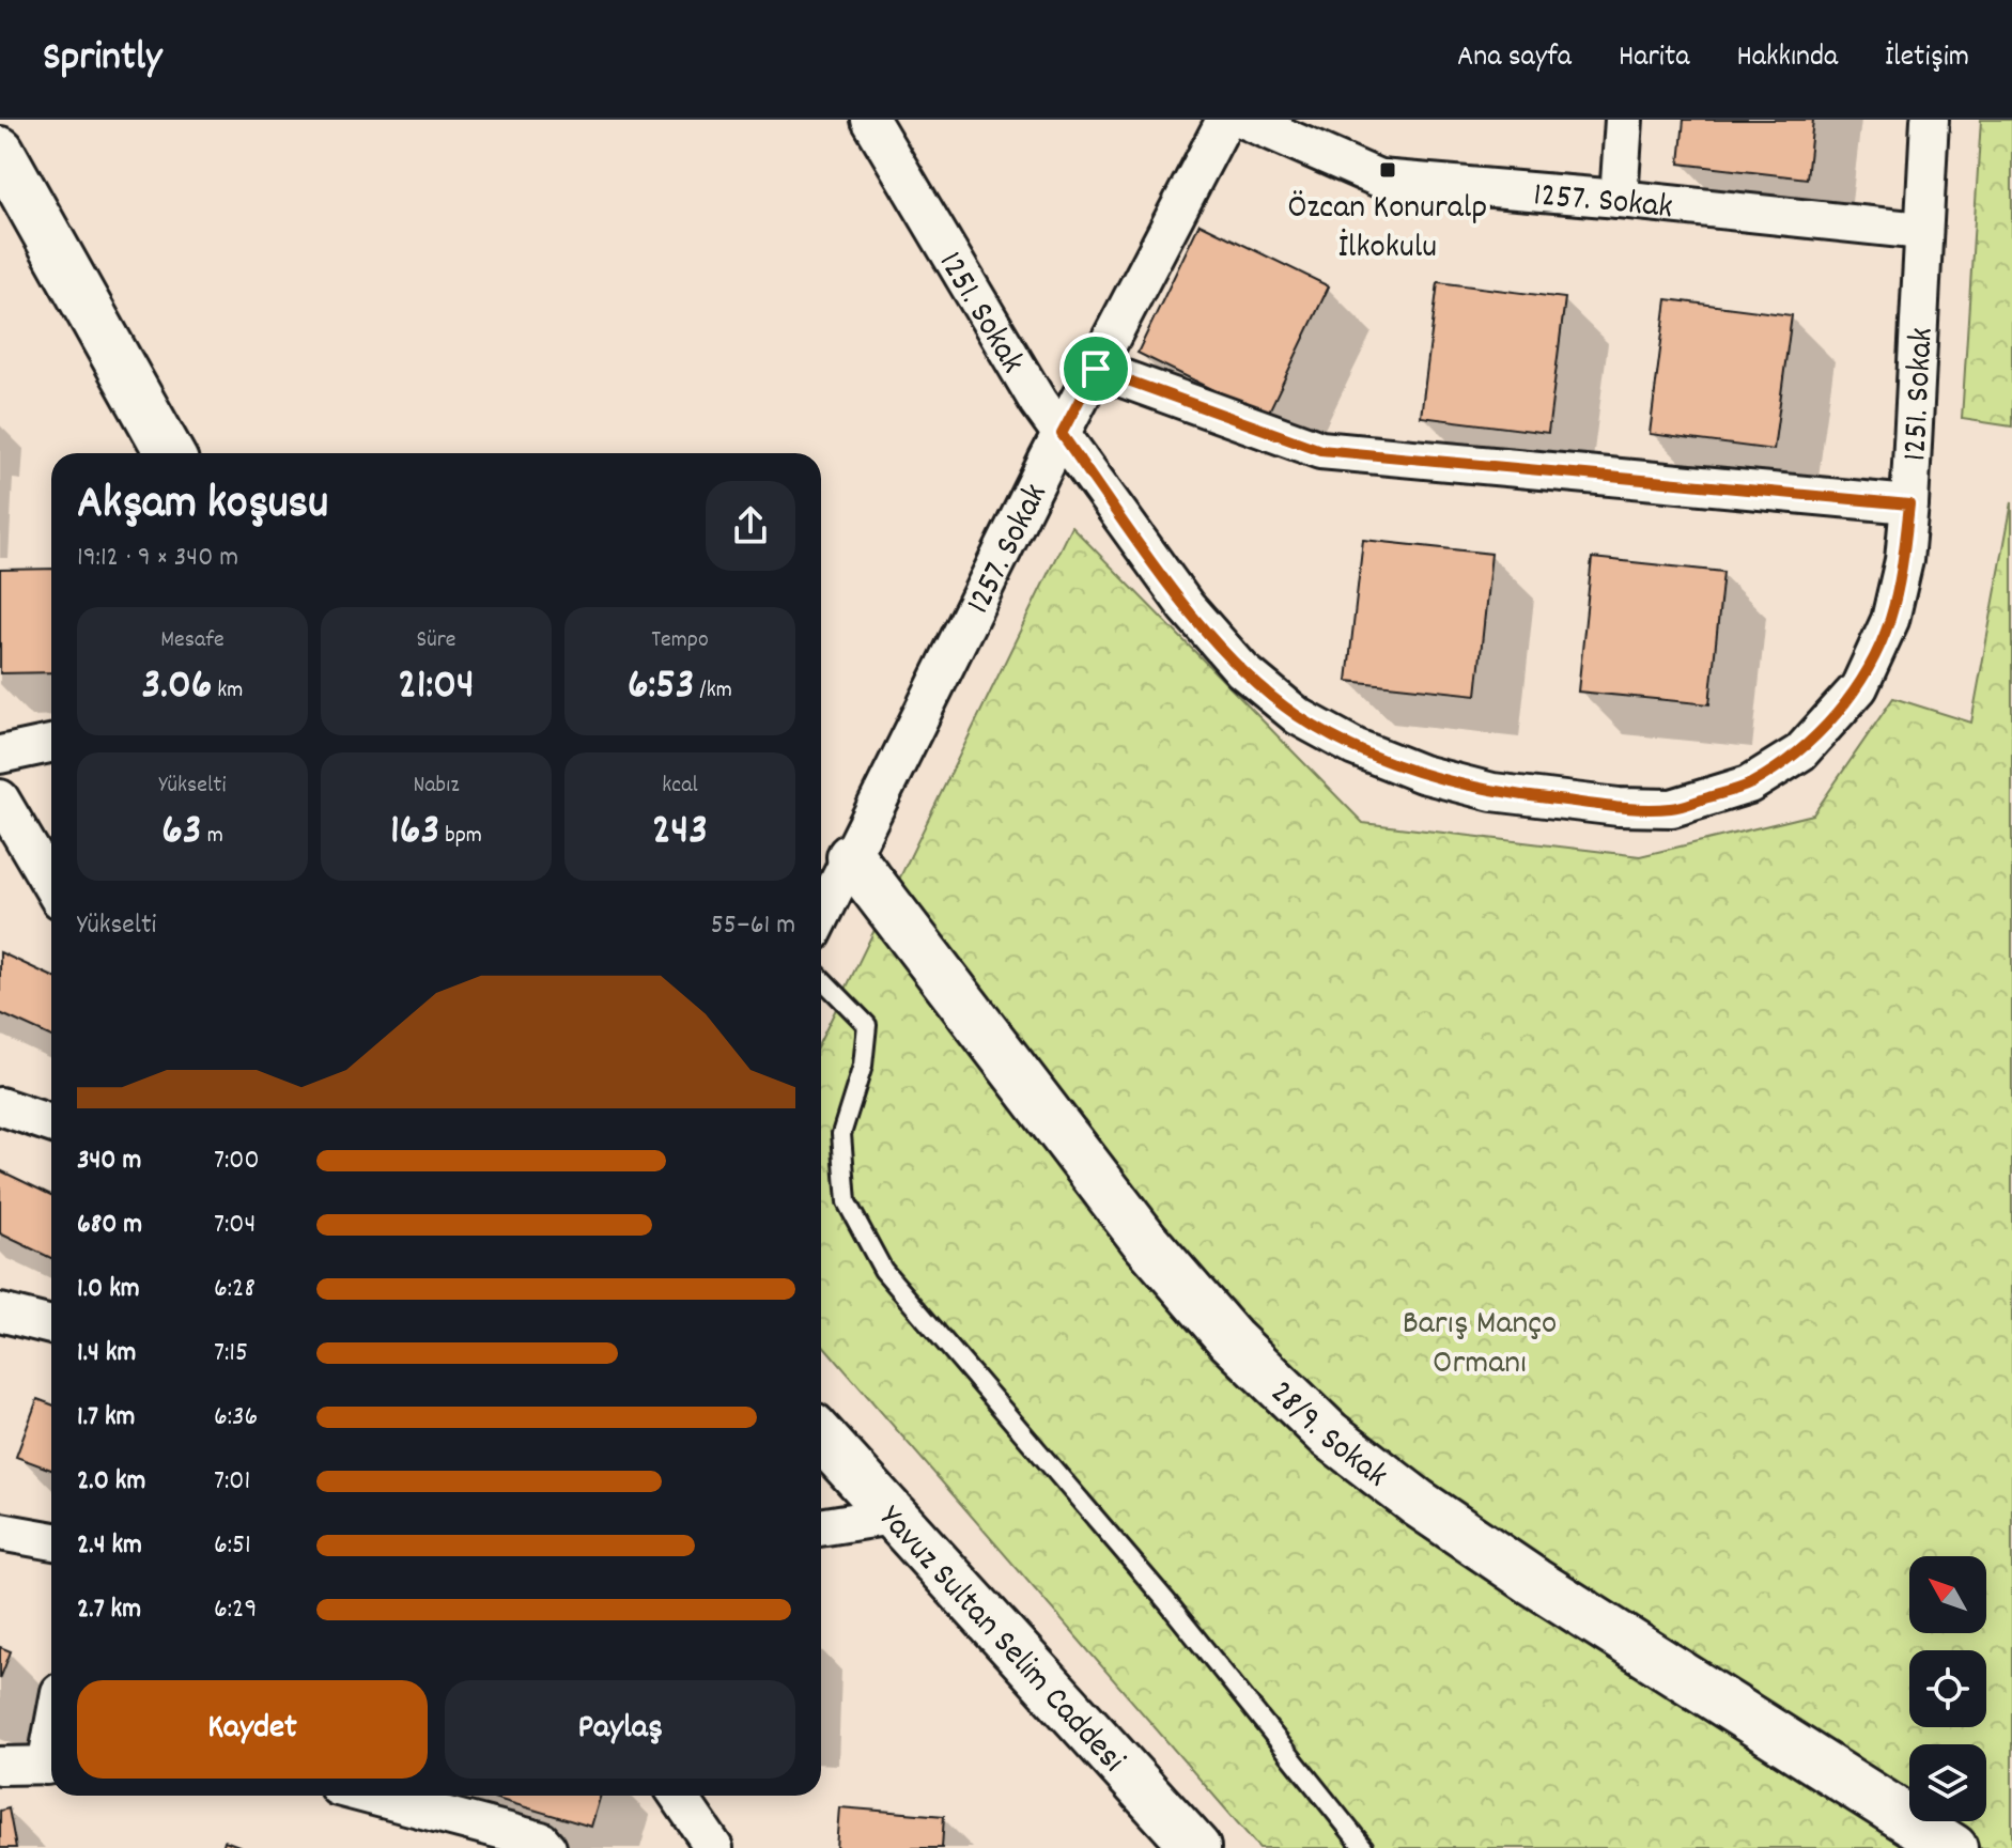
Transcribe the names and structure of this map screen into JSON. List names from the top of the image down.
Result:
{
  "streets": {
    "street": [
      "1257. Sokak",
      "1251. Sokak",
      "28/9. Sokak",
      "Yavuz Sultan Selim Caddesi"
    ]
  },
  "crossings": [
    ["1257. Sokak", "1251. Sokak"],
    ["1257. Sokak", "28/9. Sokak"]
  ],
  "parks": ["Barış Manço Ormanı"],
  "places": {
    "transit": ["Özcan Konuralp İlkokulu"]
  },
  "north": "top left",
  "page": {
    "header": "Sprintly",
    "nav": [
      "Ana sayfa",
      "Harita",
      "Hakkında",
      "İletişim"
    ],
    "heading": ["Akşam koşusu", "19:12 · 9 × 340 m"],
    "stats": [
      ["Mesafe", "3.06 km"],
      ["Süre", "21:04"],
      ["Tempo", "6:53 /km"],
      ["Yükselti", "63 m"],
      ["Nabız", "163 bpm"],
      ["kcal", "243"]
    ],
    "chart": ["Yükselti", "55–61 m"],
    "list": [
      {
        "name": "340 m",
        "note": "7:00"
      },
      {
        "name": "680 m",
        "note": "7:04"
      },
      {
        "name": "1.0 km",
        "note": "6:28"
      },
      {
        "name": "1.4 km",
        "note": "7:15"
      },
      {
        "name": "1.7 km",
        "note": "6:36"
      },
      {
        "name": "2.0 km",
        "note": "7:01"
      },
      {
        "name": "2.4 km",
        "note": "6:51"
      },
      {
        "name": "2.7 km",
        "note": "6:29"
      }
    ],
    "buttons": ["Kaydet", "Paylaş"]
  }
}
